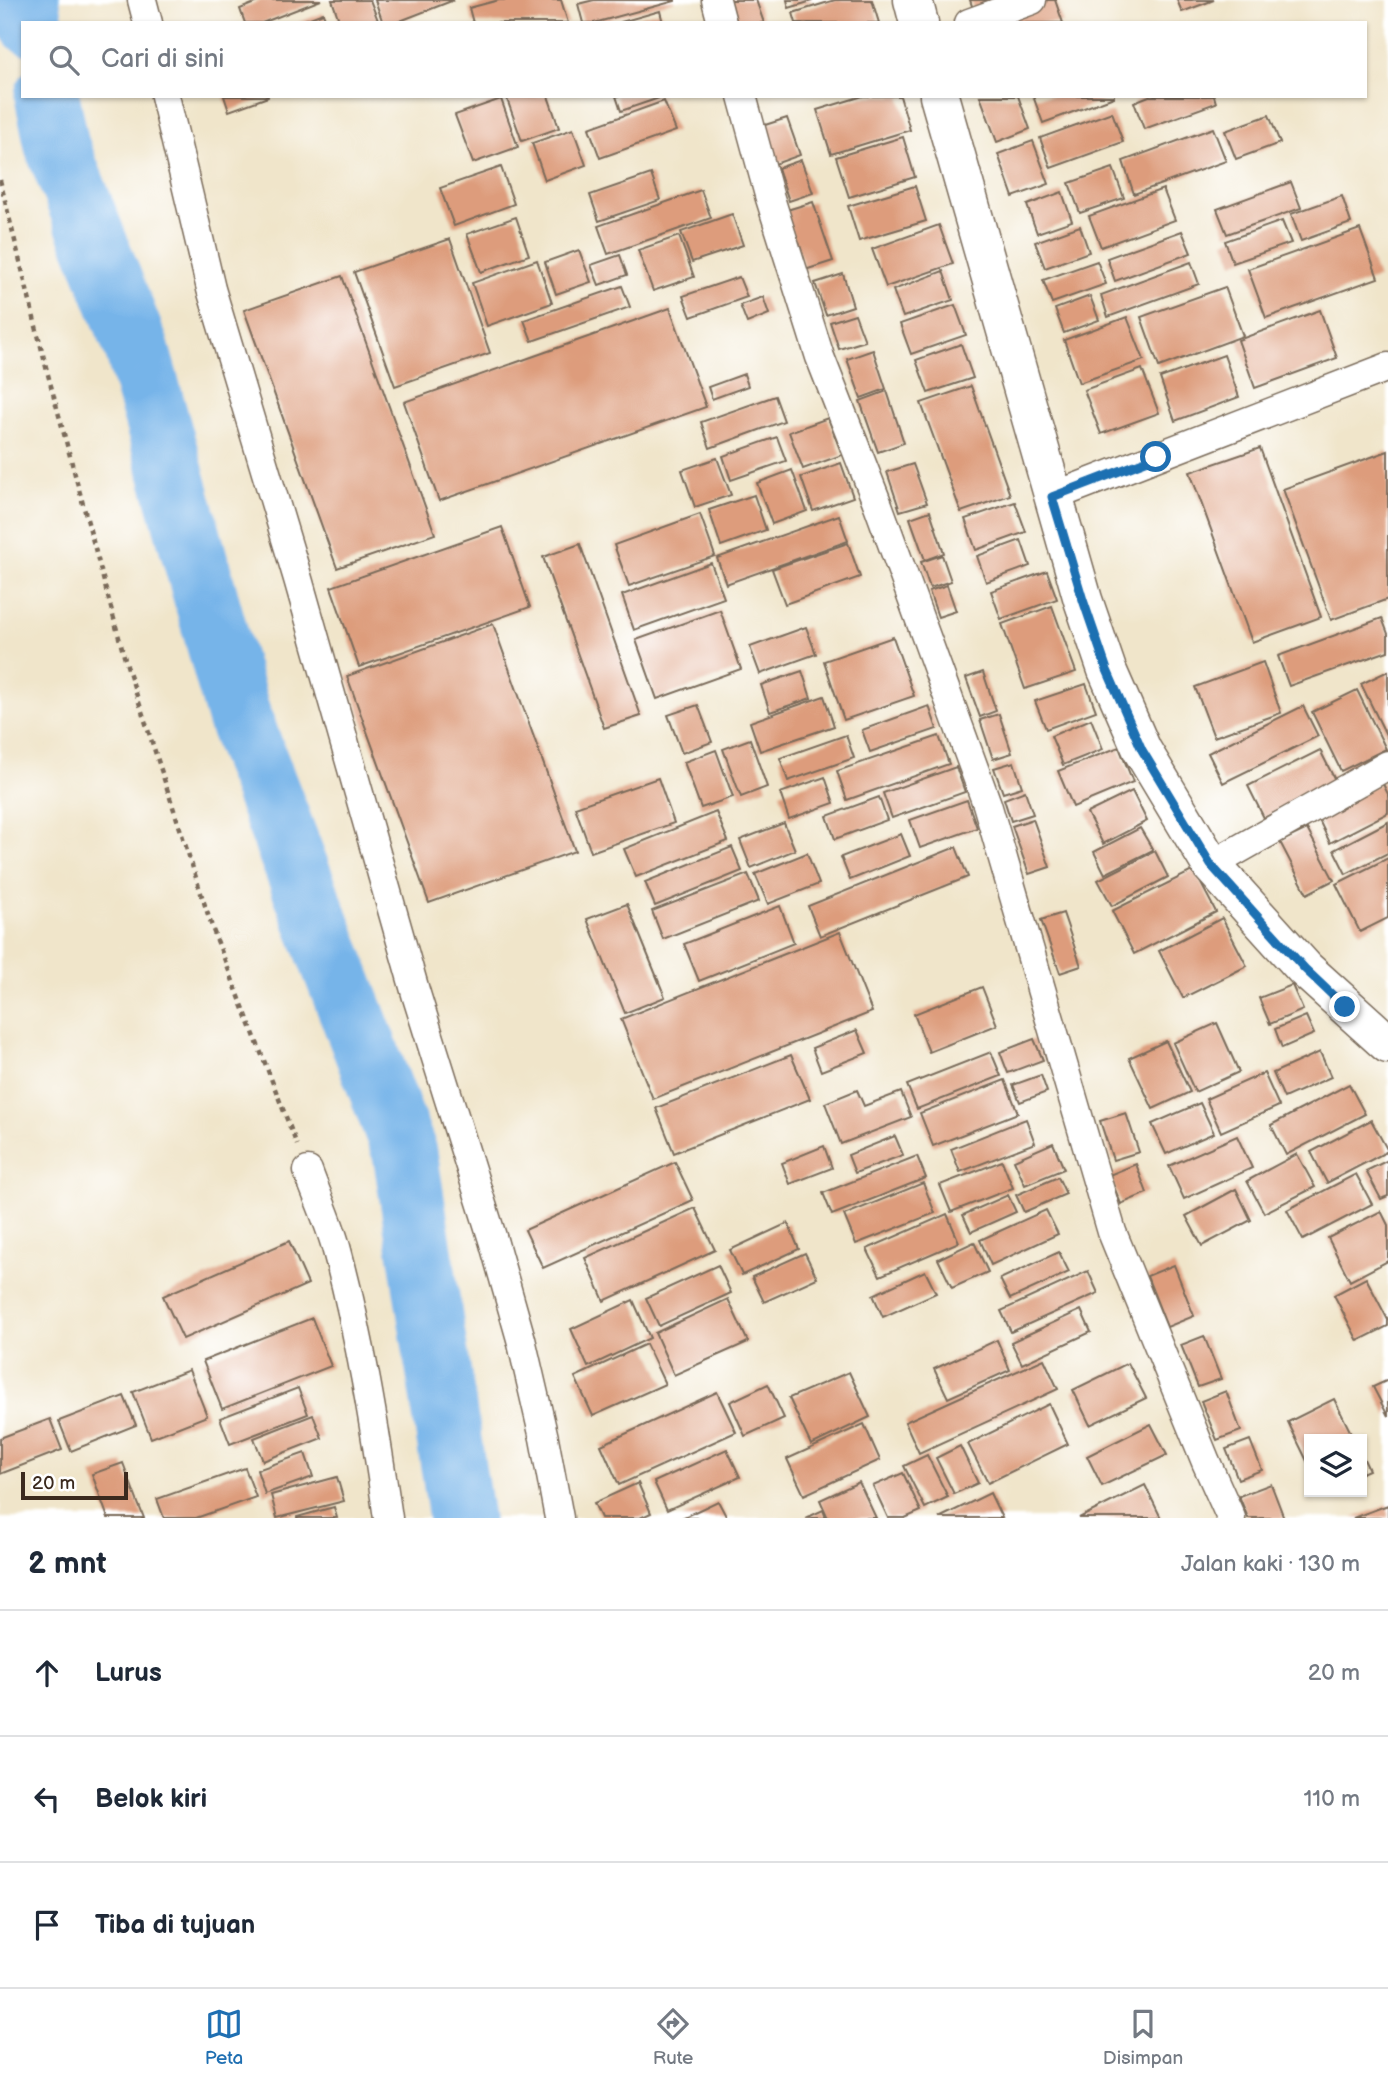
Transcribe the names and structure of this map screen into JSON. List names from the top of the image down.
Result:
{
  "scale_bar": "20 m",
  "page": {
    "search": "Cari di sini",
    "scale": "20 m",
    "heading": ["2 mnt", "Jalan kaki · 130 m"],
    "list": [
      ["Lurus", "20 m"],
      ["Belok kiri", "110 m"],
      "Tiba di tujuan"
    ],
    "nav": ["Peta", "Rute", "Disimpan"]
  }
}
